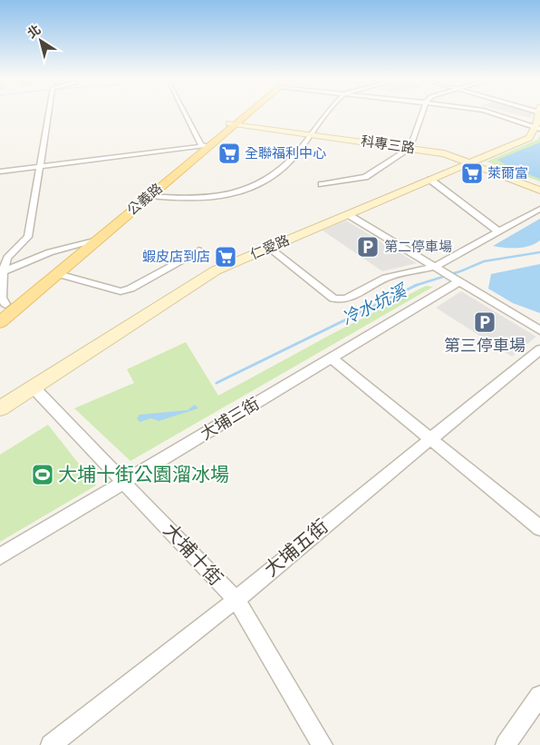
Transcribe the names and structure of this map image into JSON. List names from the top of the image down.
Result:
{
  "streets": {
    "main road": ["公義路"],
    "street": [
      "科專三路",
      "仁愛路",
      "大埔三街",
      "大埔五街",
      "大埔十街"
    ]
  },
  "crossings": [
    ["科專三路", "公義路"],
    ["科專三路", "仁愛路"],
    ["仁愛路", "大埔十街"],
    ["大埔三街", "大埔十街"],
    ["大埔五街", "大埔十街"]
  ],
  "water": ["冷水坑溪"],
  "places": {
    "supermarket": ["全聯福利中心", "萊爾富", "蝦皮店到店"],
    "parking": ["第二停車場", "第三停車場"],
    "sports": ["大埔十街公園溜冰場"]
  },
  "north": "top left"
}
